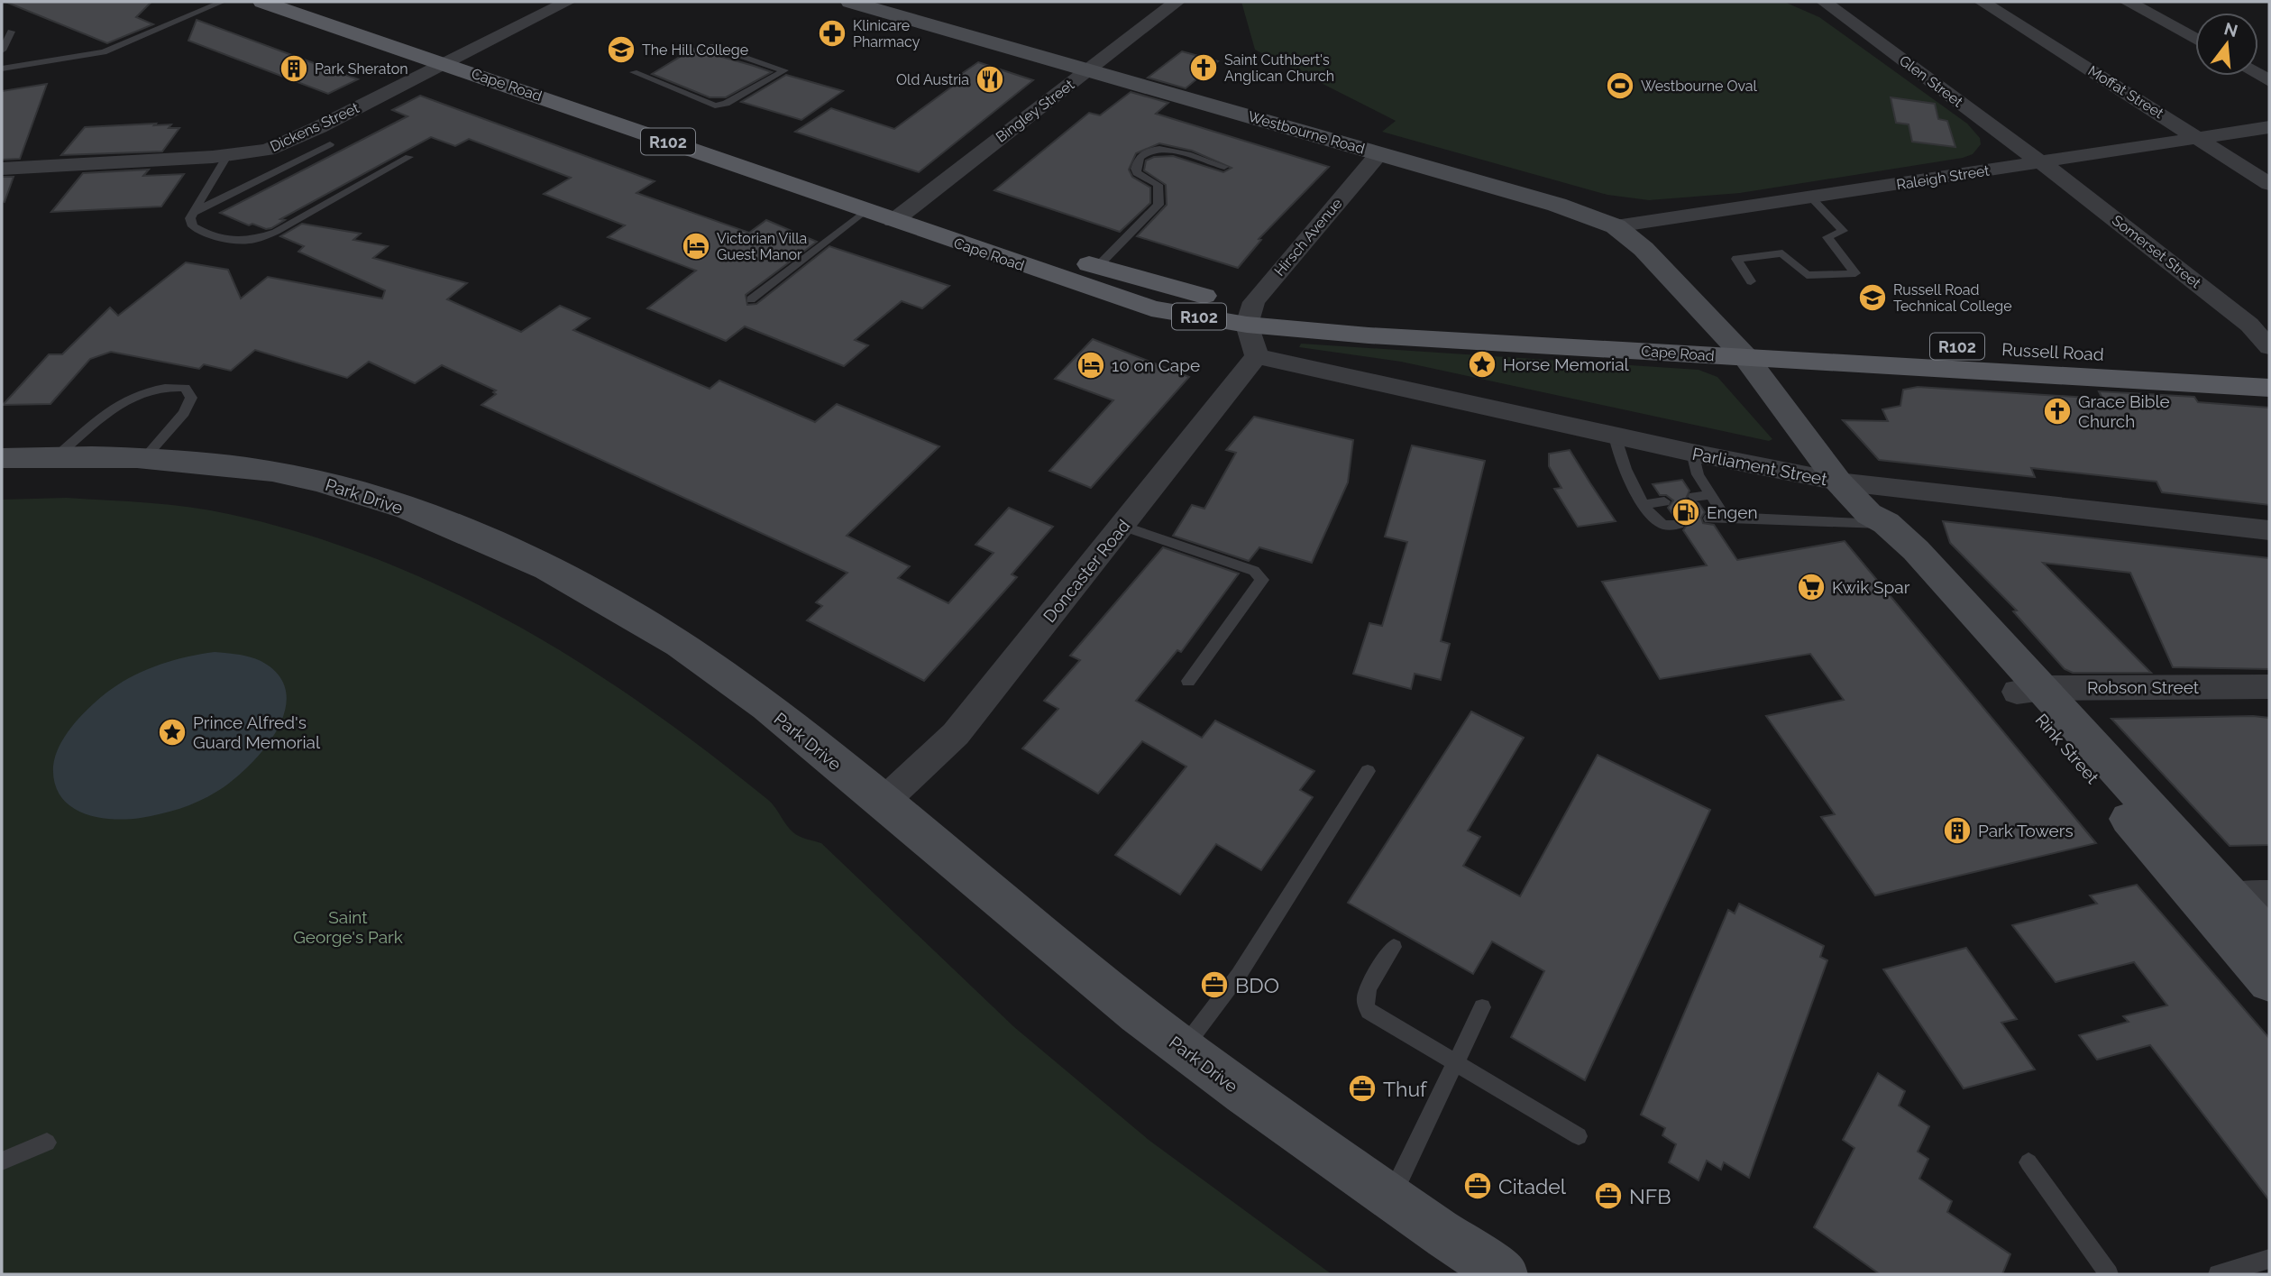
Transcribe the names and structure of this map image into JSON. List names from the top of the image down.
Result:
{
  "streets": {
    "main road": ["Cape Road", "R102", "Russell Road"],
    "street": [
      "Glen Street",
      "Moffat Street",
      "Bingley Street",
      "Dickens Street",
      "Westbourne Road",
      "Raleigh Street",
      "Hirsch Avenue",
      "Somerset Street",
      "Parliament Street",
      "Park Drive",
      "Doncaster Road",
      "Robson Street",
      "Rink Street"
    ]
  },
  "crossings": [
    ["Glen Street", "Raleigh Street"],
    ["Glen Street", "Somerset Street"],
    ["Cape Road", "Bingley Street"],
    ["Cape Road", "Dickens Street"],
    ["Cape Road", "Westbourne Road"],
    ["Cape Road", "Hirsch Avenue"],
    ["Cape Road", "Russell Road"],
    ["Cape Road", "Rink Street"],
    ["Moffat Street", "Raleigh Street"],
    ["Bingley Street", "Westbourne Road"],
    ["Westbourne Road", "Raleigh Street"],
    ["Westbourne Road", "Hirsch Avenue"],
    ["Westbourne Road", "Russell Road"],
    ["Westbourne Road", "Rink Street"],
    ["Raleigh Street", "Somerset Street"],
    ["Russell Road", "Rink Street"],
    ["Parliament Street", "Doncaster Road"],
    ["Parliament Street", "Rink Street"],
    ["Park Drive", "Doncaster Road"],
    ["Robson Street", "Rink Street"]
  ],
  "parks": ["Saint George's Park"],
  "places": {
    "pharmacy": ["Klinicare Pharmacy"],
    "school or university": ["The Hill College", "Russell Road Technical College"],
    "church": ["Saint Cuthbert's Anglican Church", "Grace Bible Church"],
    "building": ["Park Sheraton", "Park Towers"],
    "restaurant": ["Old Austria"],
    "sports": ["Westbourne Oval"],
    "hotel": ["Victorian Villa Guest Manor", "10 on Cape"],
    "place": ["Horse Memorial", "Prince Alfred's Guard Memorial"],
    "fuel station": ["Engen"],
    "supermarket": ["Kwik Spar"],
    "office": [
      "BDO",
      "Thuf",
      "Citadel",
      "NFB"
    ]
  },
  "north": "top"
}
